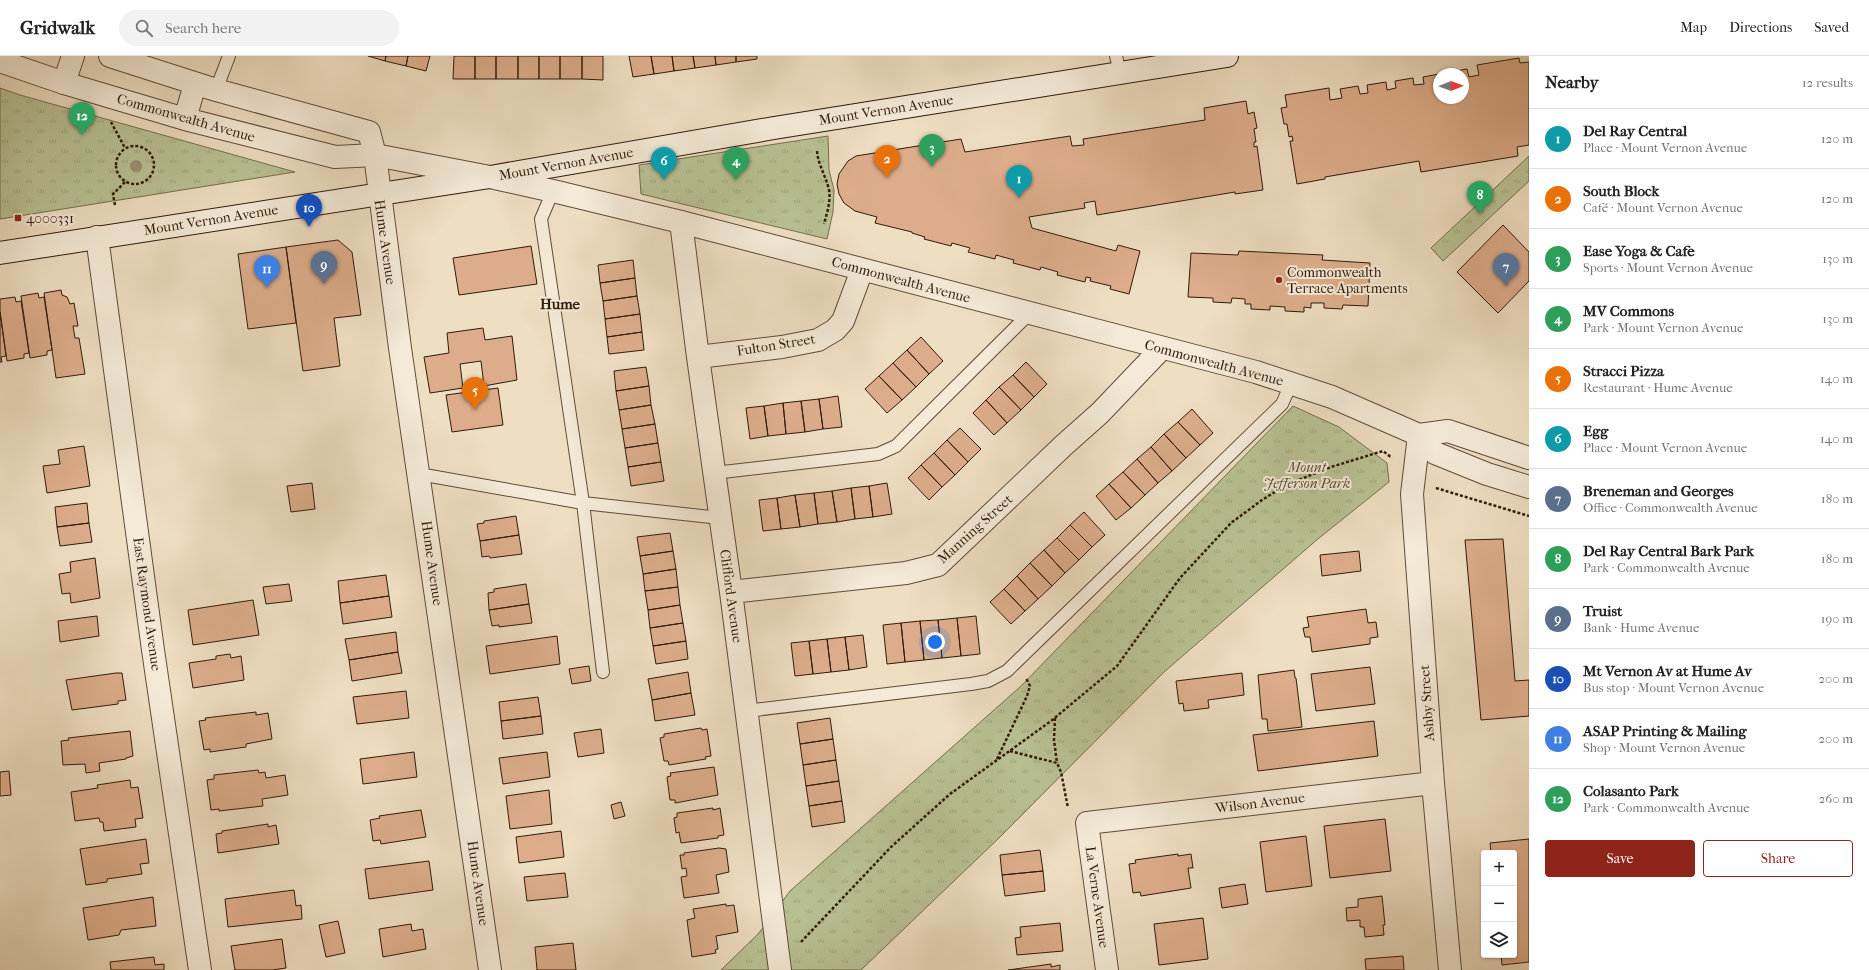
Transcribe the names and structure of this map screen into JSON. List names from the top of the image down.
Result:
{
  "streets": {
    "street": [
      "Mount Vernon Avenue",
      "Commonwealth Avenue",
      "Hume Avenue",
      "Fulton Street",
      "Manning Street",
      "Clifford Avenue",
      "East Raymond Avenue",
      "Ashby Street",
      "Wilson Avenue",
      "La Verne Avenue"
    ]
  },
  "crossings": [
    ["Mount Vernon Avenue", "Commonwealth Avenue"],
    ["Mount Vernon Avenue", "Hume Avenue"],
    ["Mount Vernon Avenue", "East Raymond Avenue"],
    ["Commonwealth Avenue", "Hume Avenue"],
    ["Commonwealth Avenue", "Fulton Street"],
    ["Commonwealth Avenue", "Manning Street"],
    ["Commonwealth Avenue", "Clifford Avenue"],
    ["Commonwealth Avenue", "Ashby Street"],
    ["Fulton Street", "Clifford Avenue"],
    ["Manning Street", "Clifford Avenue"],
    ["Ashby Street", "Wilson Avenue"],
    ["Wilson Avenue", "La Verne Avenue"]
  ],
  "districts": ["Hume"],
  "parks": ["Mount Jefferson Park"],
  "places": {
    "transit": ["4000331"],
    "other": ["Commonwealth Terrace Apartments"]
  },
  "north": "right",
  "page": {
    "header": "Gridwalk",
    "search": "Search here",
    "nav": ["Map", "Directions", "Saved"],
    "heading": ["Nearby", "12 results"],
    "pins": [
      "12",
      "3",
      "2",
      "4",
      "6",
      "1",
      "8",
      "10",
      "9",
      "7",
      "11",
      "5"
    ],
    "list": [
      {
        "mark": "1",
        "name": "Del Ray Central",
        "note": "Place · Mount Vernon Avenue",
        "value": "120 m"
      },
      {
        "mark": "2",
        "name": "South Block",
        "note": "Café · Mount Vernon Avenue",
        "value": "120 m"
      },
      {
        "mark": "3",
        "name": "Ease Yoga & Cafe",
        "note": "Sports · Mount Vernon Avenue",
        "value": "130 m"
      },
      {
        "mark": "4",
        "name": "MV Commons",
        "note": "Park · Mount Vernon Avenue",
        "value": "130 m"
      },
      {
        "mark": "5",
        "name": "Stracci Pizza",
        "note": "Restaurant · Hume Avenue",
        "value": "140 m"
      },
      {
        "mark": "6",
        "name": "Egg",
        "note": "Place · Mount Vernon Avenue",
        "value": "140 m"
      },
      {
        "mark": "7",
        "name": "Breneman and Georges",
        "note": "Office · Commonwealth Avenue",
        "value": "180 m"
      },
      {
        "mark": "8",
        "name": "Del Ray Central Bark Park",
        "note": "Park · Commonwealth Avenue",
        "value": "180 m"
      },
      {
        "mark": "9",
        "name": "Truist",
        "note": "Bank · Hume Avenue",
        "value": "190 m"
      },
      {
        "mark": "10",
        "name": "Mt Vernon Av at Hume Av",
        "note": "Bus stop · Mount Vernon Avenue",
        "value": "200 m"
      },
      {
        "mark": "11",
        "name": "ASAP Printing & Mailing",
        "note": "Shop · Mount Vernon Avenue",
        "value": "200 m"
      },
      {
        "mark": "12",
        "name": "Colasanto Park",
        "note": "Park · Commonwealth Avenue",
        "value": "260 m"
      }
    ],
    "buttons": ["Save", "Share"],
    "map_buttons": ["+", "−"]
  }
}
